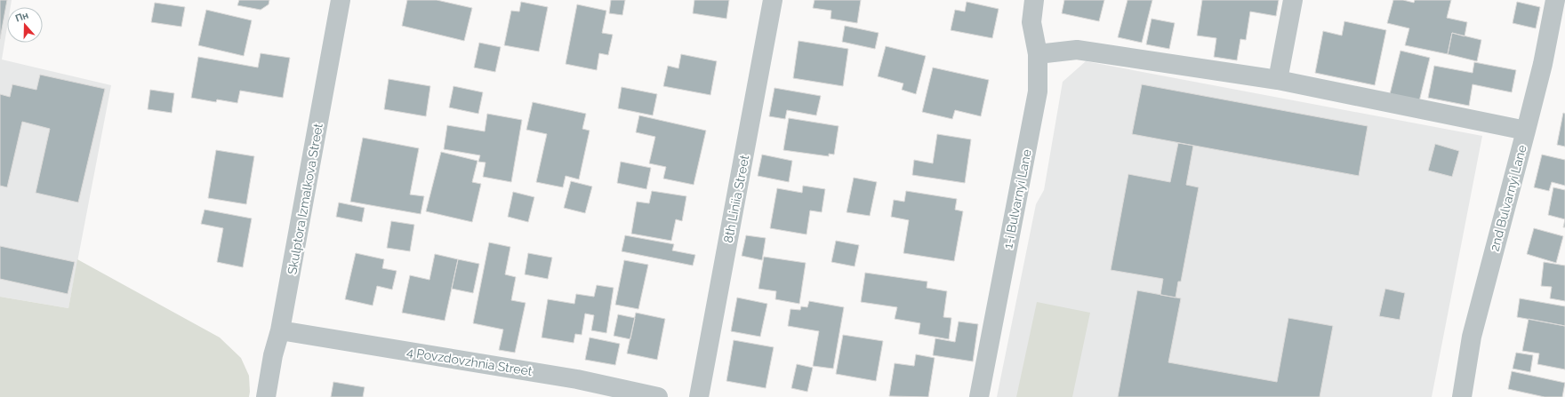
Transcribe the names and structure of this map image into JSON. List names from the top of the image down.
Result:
{
  "streets": {
    "street": [
      "2nd Bulvarnyi Lane",
      "Skulptora Izmalkova Street",
      "8th Liniia Street",
      "1-i Bulvarnyi Lane",
      "4 Povzdovzhnia Street"
    ]
  },
  "crossings": [
    ["Skulptora Izmalkova Street", "4 Povzdovzhnia Street"]
  ],
  "north": "top"
}
